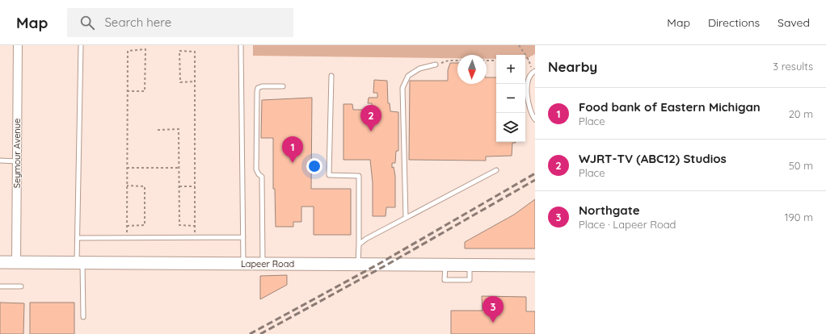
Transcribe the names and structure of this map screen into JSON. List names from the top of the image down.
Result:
{
  "streets": {
    "main road": ["Lapeer Road"],
    "street": ["Seymour Avenue"]
  },
  "crossings": [
    ["Seymour Avenue", "Lapeer Road"]
  ],
  "north": "bottom",
  "page": {
    "header": "Map",
    "search": "Search here",
    "nav": ["Map", "Directions", "Saved"],
    "heading": ["Nearby", "3 results"],
    "map_buttons": ["+", "−"],
    "list": [
      {
        "mark": "1",
        "name": "Food bank of Eastern Michigan",
        "note": "Place",
        "value": "20 m"
      },
      {
        "mark": "2",
        "name": "WJRT-TV (ABC12) Studios",
        "note": "Place",
        "value": "50 m"
      },
      {
        "mark": "3",
        "name": "Northgate",
        "note": "Place · Lapeer Road",
        "value": "190 m"
      }
    ],
    "pins": ["2", "1", "3"]
  }
}
